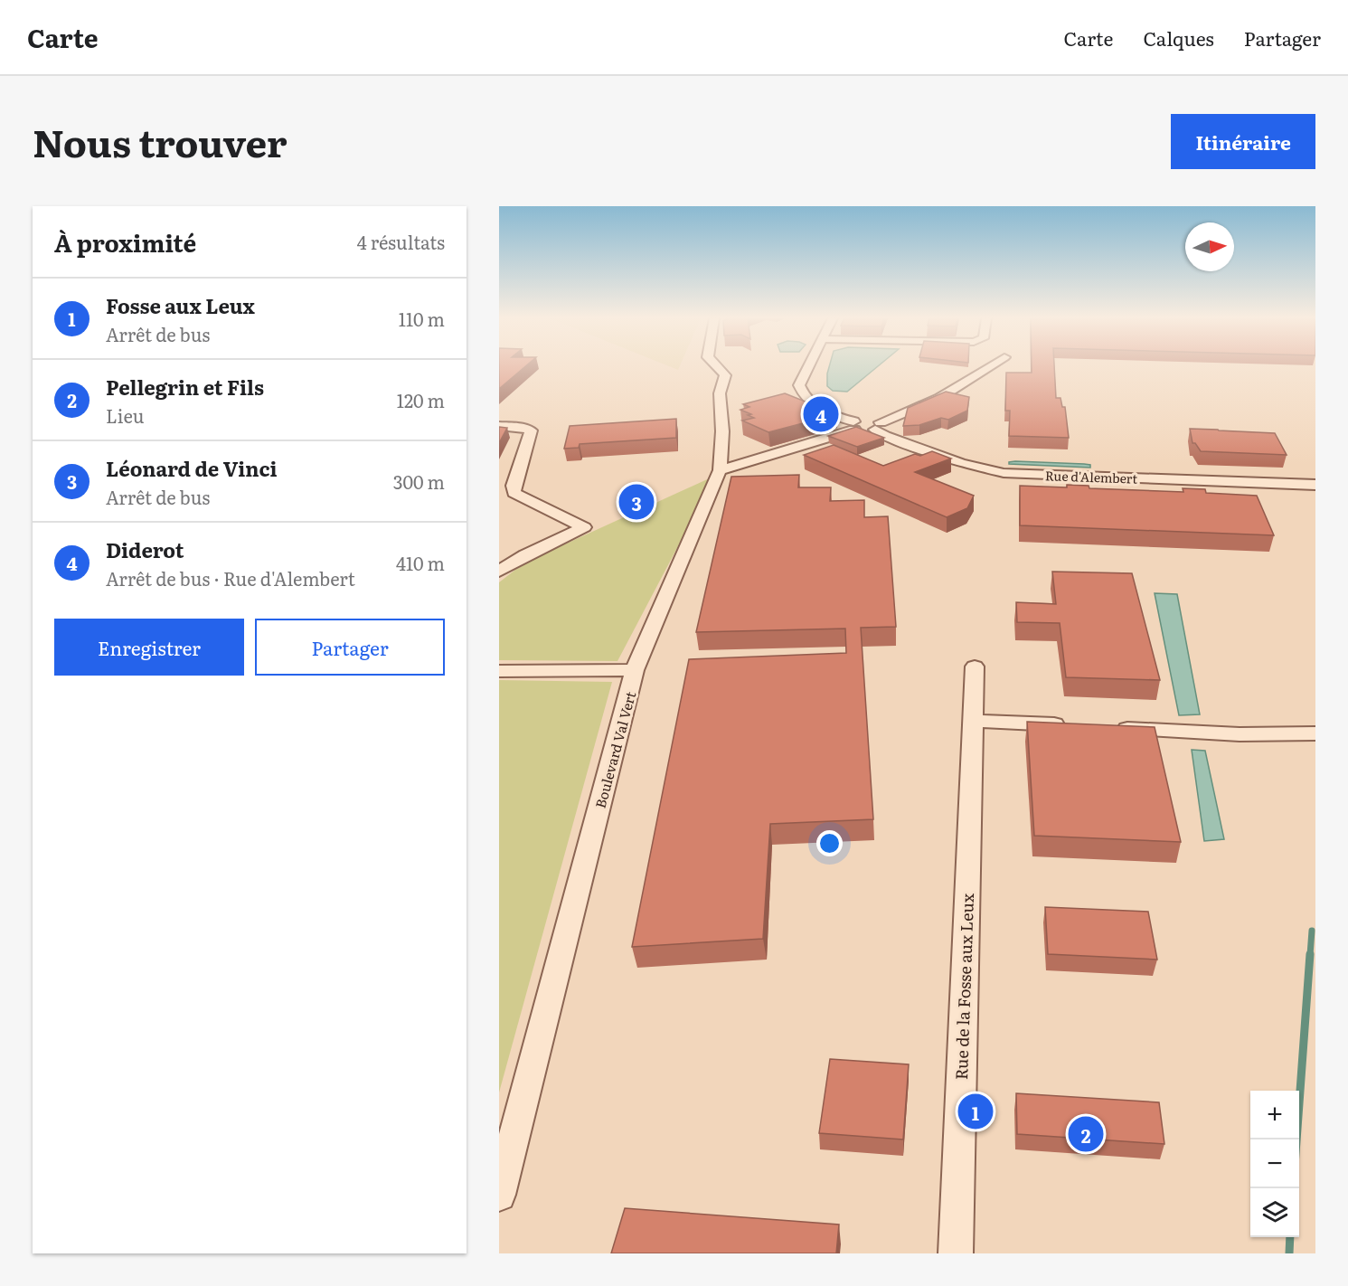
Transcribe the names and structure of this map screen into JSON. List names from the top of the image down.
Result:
{
  "streets": {
    "street": ["Rue d'Alembert", "Boulevard Val Vert", "Rue de la Fosse aux Leux"]
  },
  "north": "right",
  "page": {
    "header": "Carte",
    "nav": ["Carte", "Calques", "Partager"],
    "title": "Nous trouver",
    "buttons": [
      "Itinéraire",
      ["Enregistrer", "Partager"]
    ],
    "heading": ["À proximité", "4 résultats"],
    "list": [
      {
        "mark": "1",
        "name": "Fosse aux Leux",
        "note": "Arrêt de bus",
        "value": "110 m"
      },
      {
        "mark": "2",
        "name": "Pellegrin et Fils",
        "note": "Lieu",
        "value": "120 m"
      },
      {
        "mark": "3",
        "name": "Léonard de Vinci",
        "note": "Arrêt de bus",
        "value": "300 m"
      },
      {
        "mark": "4",
        "name": "Diderot",
        "note": "Arrêt de bus · Rue d'Alembert",
        "value": "410 m"
      }
    ],
    "pins": [
      "4",
      "3",
      "1",
      "2"
    ],
    "map_buttons": ["+", "−"]
  }
}
